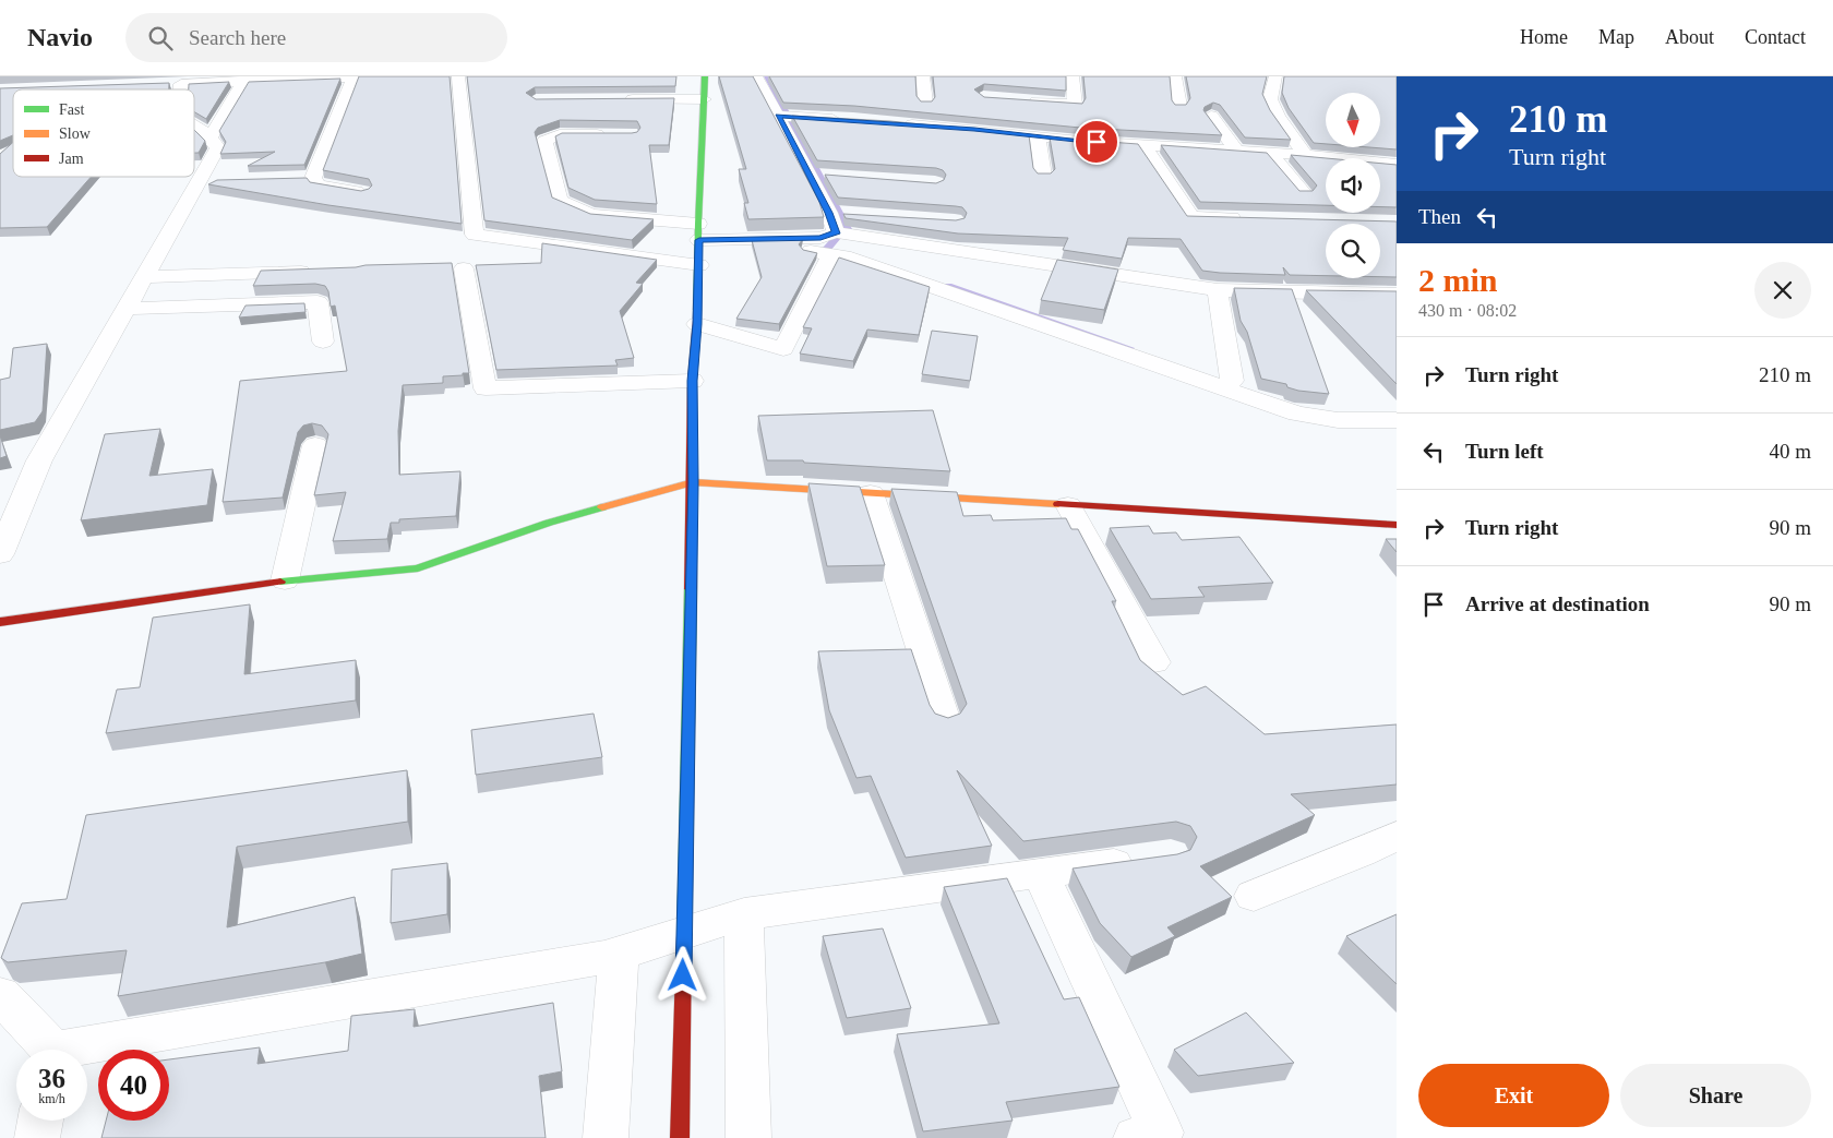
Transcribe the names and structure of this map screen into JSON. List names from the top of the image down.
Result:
{
  "legend": ["Fast", "Slow", "Jam"],
  "north": "bottom",
  "page": {
    "header": "Navio",
    "search": "Search here",
    "nav": [
      "Home",
      "Map",
      "About",
      "Contact"
    ],
    "turn": ["210 m", "Turn right"],
    "then": "Then",
    "heading": ["2 min", "430 m · 08:02"],
    "list": [
      {
        "name": "Turn right",
        "value": "210 m"
      },
      {
        "name": "Turn left",
        "value": "40 m"
      },
      {
        "name": "Turn right",
        "value": "90 m"
      },
      {
        "name": "Arrive at destination",
        "value": "90 m"
      }
    ],
    "speed": "36 km/h",
    "limit": "40",
    "buttons": ["Exit", "Share"]
  }
}
